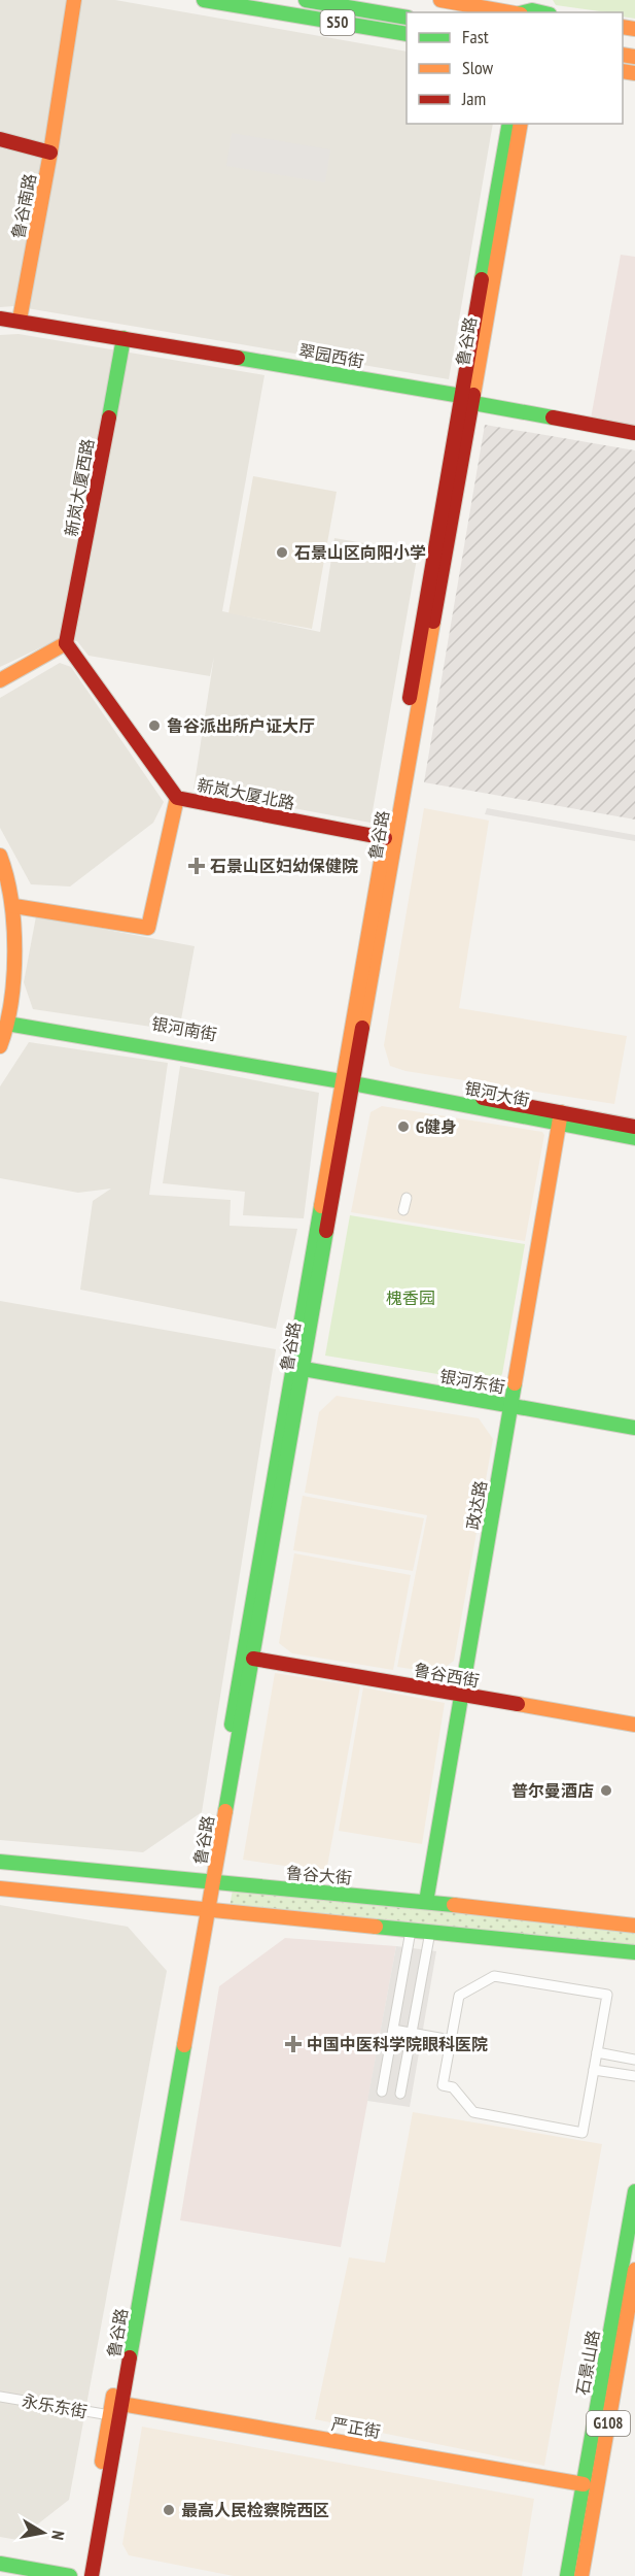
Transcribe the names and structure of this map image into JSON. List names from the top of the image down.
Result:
{
  "streets": {
    "main road": [
      "S50",
      "鲁谷南路",
      "鲁谷路",
      "翠园西街",
      "新岚大厦西路",
      "新岚大厦北路",
      "银河南街",
      "银河大街",
      "银河东街",
      "政达路",
      "鲁谷西街",
      "鲁谷大街",
      "石景山路",
      "G108",
      "严正街"
    ],
    "street": ["永乐东街"]
  },
  "crossings": [
    ["鲁谷南路", "翠园西街"],
    ["鲁谷路", "翠园西街"],
    ["鲁谷路", "新岚大厦北路"],
    ["鲁谷路", "银河南街"],
    ["鲁谷路", "银河大街"],
    ["鲁谷路", "银河东街"],
    ["鲁谷路", "鲁谷西街"],
    ["鲁谷路", "鲁谷大街"],
    ["鲁谷路", "永乐东街"],
    ["鲁谷路", "严正街"],
    ["翠园西街", "新岚大厦西路"],
    ["新岚大厦西路", "新岚大厦北路"],
    ["银河南街", "银河大街"],
    ["银河大街", "政达路"],
    ["银河东街", "政达路"],
    ["政达路", "鲁谷西街"],
    ["政达路", "鲁谷大街"],
    ["石景山路", "严正街"]
  ],
  "parks": ["槐香园"],
  "places": {
    "other": [
      "石景山区向阳小学",
      "鲁谷派出所户证大厅",
      "G健身",
      "普尔曼酒店",
      "最高人民检察院西区"
    ],
    "health": ["石景山区妇幼保健院", "中国中医科学院眼科医院"]
  },
  "legend": ["Fast", "Slow", "Jam"],
  "north": "right"
}
